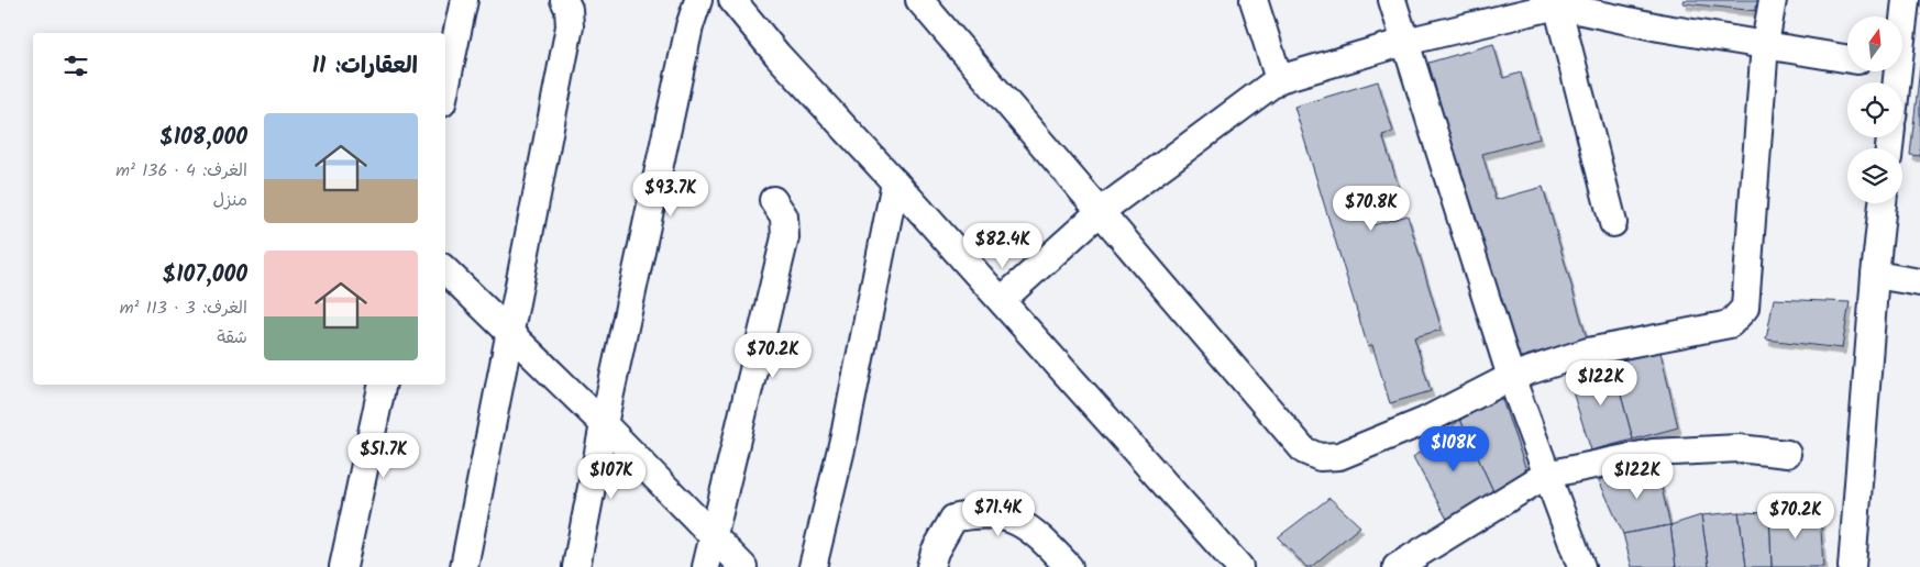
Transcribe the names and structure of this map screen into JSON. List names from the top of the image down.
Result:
{
  "north": "top",
  "page": {
    "heading": "العقارات: 11",
    "list": [
      {
        "name": "$108,000",
        "note": "الغرف: 4 · 136 m² · منزل"
      },
      {
        "name": "$107,000",
        "note": "الغرف: 3 · 113 m² · شقة"
      }
    ],
    "price": [
      "$93.7K",
      "$70.8K",
      "$82.4K",
      "$70.2K",
      "$122K",
      "$108K",
      "$51.7K",
      "$107K",
      "$122K",
      "$71.4K",
      "$70.2K"
    ]
  }
}
